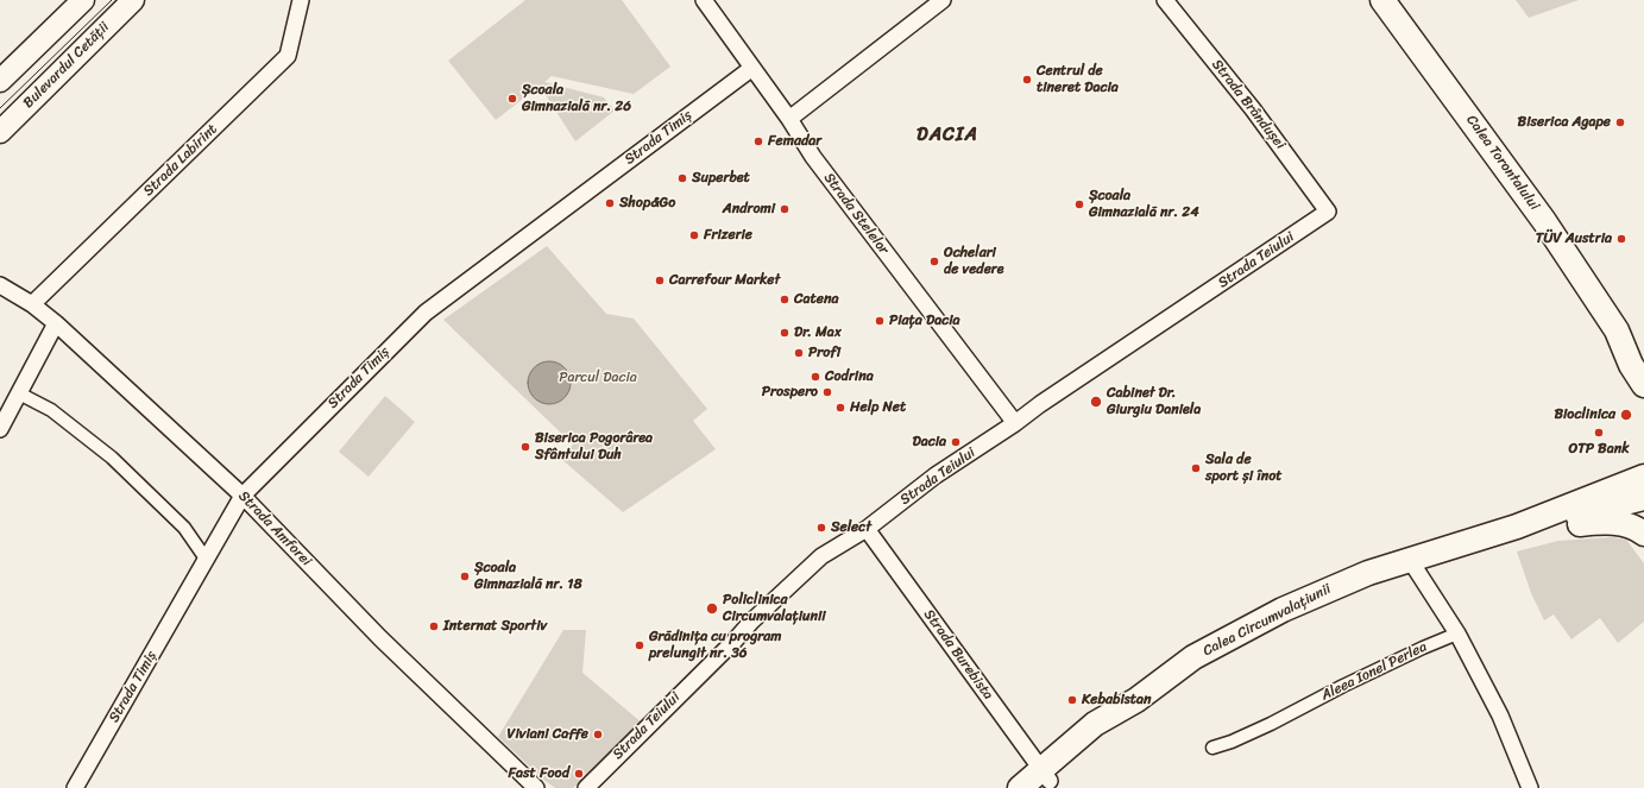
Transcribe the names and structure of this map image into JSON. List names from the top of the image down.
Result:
{
  "streets": {
    "main road": ["Bulevardul Cetății", "Calea Torontalului", "Calea Circumvalațiunii"],
    "street": [
      "Strada Brândușei",
      "Strada Timiș",
      "Strada Labirint",
      "Strada Stelelor",
      "Strada Teiului",
      "Strada Amforei",
      "Strada Burebista",
      "Aleea Ionel Perlea"
    ]
  },
  "crossings": [
    ["Strada Brândușei", "Strada Teiului"],
    ["Strada Timiș", "Strada Stelelor"],
    ["Strada Timiș", "Strada Amforei"],
    ["Strada Labirint", "Strada Amforei"],
    ["Strada Stelelor", "Strada Teiului"],
    ["Strada Teiului", "Strada Burebista"],
    ["Calea Circumvalațiunii", "Strada Burebista"]
  ],
  "districts": ["DACIA"],
  "parks": ["Parcul Dacia"],
  "places": [
    "Centrul de tineret Dacia",
    "Școala Gimnazială nr. 26",
    "Biserica Agape",
    "Femadar",
    "Superbet",
    "Shop&Go",
    "Școala Gimnazială nr. 24",
    "Andromi",
    "Frizerie",
    "TÜV Austria",
    "Ochelari de vedere",
    "Carrefour Market",
    "Catena",
    "Piața Dacia",
    "Dr. Max",
    "Profi",
    "Codrina",
    "Prospero",
    "Cabinet Dr. Giurgiu Daniela",
    "Help Net",
    "Bioclinica",
    "OTP Bank",
    "Dacia",
    "Biserica Pogorârea Sfântului Duh",
    "Sala de sport și înot",
    "Select",
    "Școala Gimnazială nr. 18",
    "Policlinica Circumvalațiunii",
    "Internat Sportiv",
    "Grădinița cu program prelungit nr. 36",
    "Kebabistan",
    "Viviani Caffe",
    "Fast Food"
  ]
}
